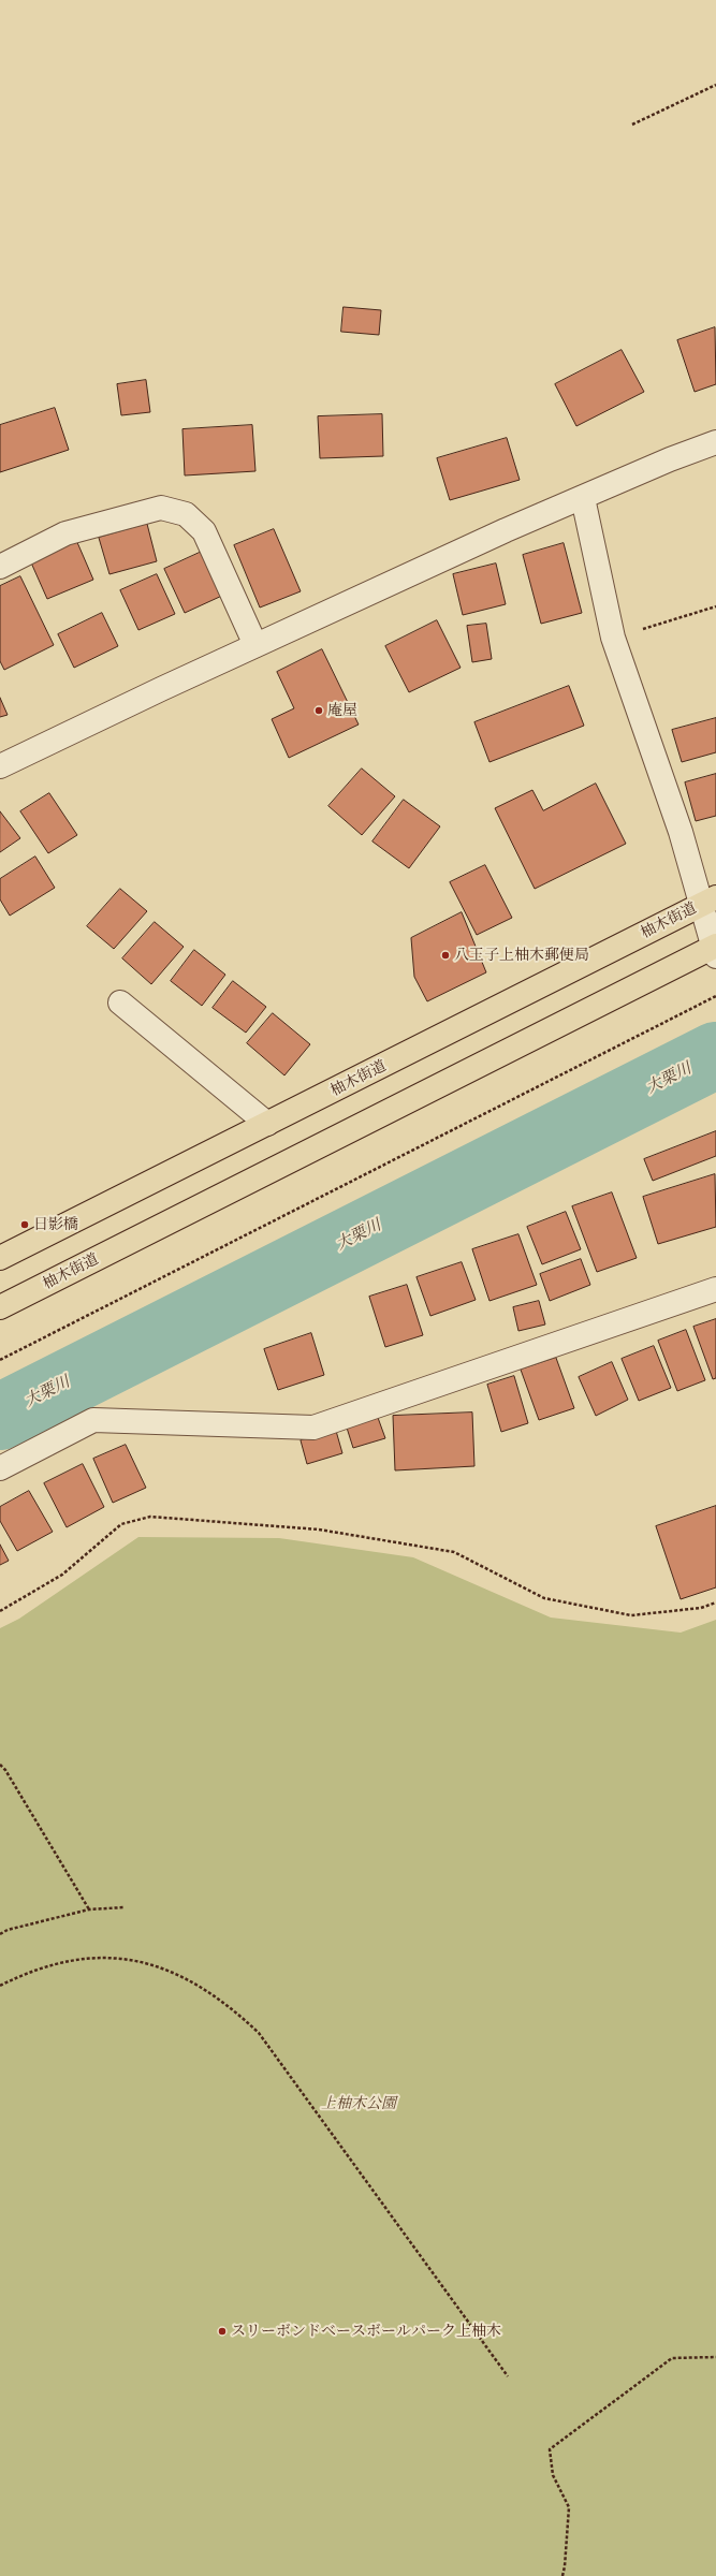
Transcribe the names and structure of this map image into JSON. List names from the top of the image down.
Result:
{
  "streets": {
    "main road": ["柚木街道"]
  },
  "water": ["大栗川"],
  "parks": ["上柚木公園"],
  "places": [
    "庵屋",
    "八王子上柚木郵便局",
    "日影橋",
    "スリーボンドベースボールパーク上柚木"
  ]
}
